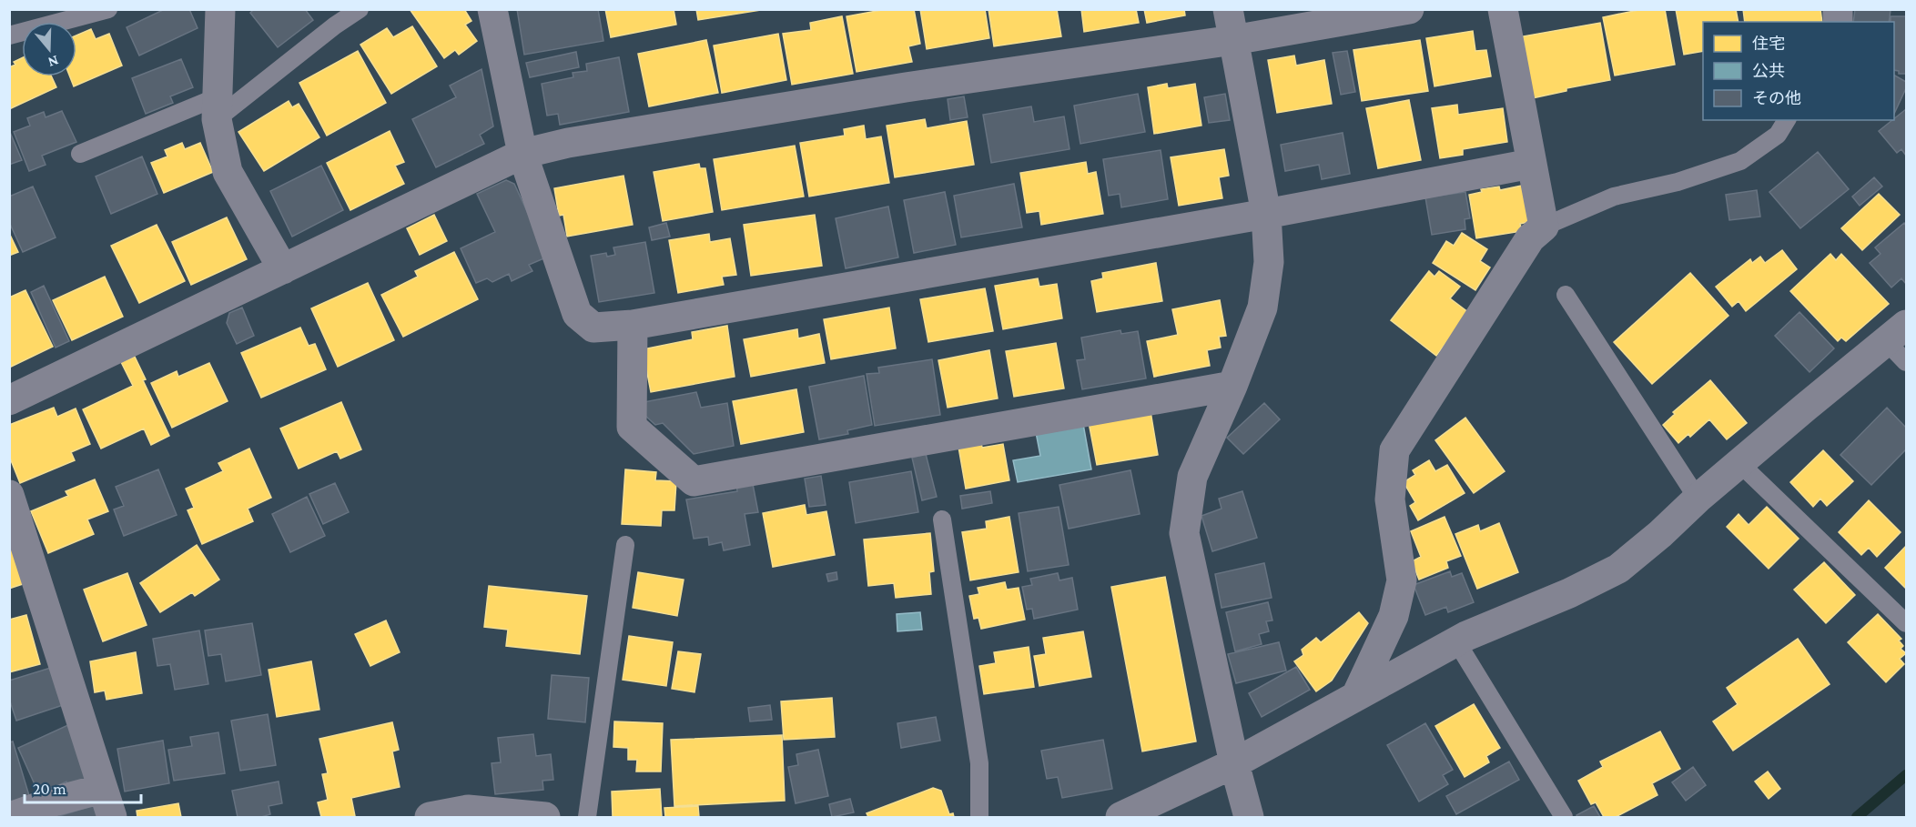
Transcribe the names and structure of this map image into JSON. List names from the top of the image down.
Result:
{
  "legend": ["住宅", "公共", "その他"],
  "scale_bar": "20 m",
  "north": "bottom"
}
